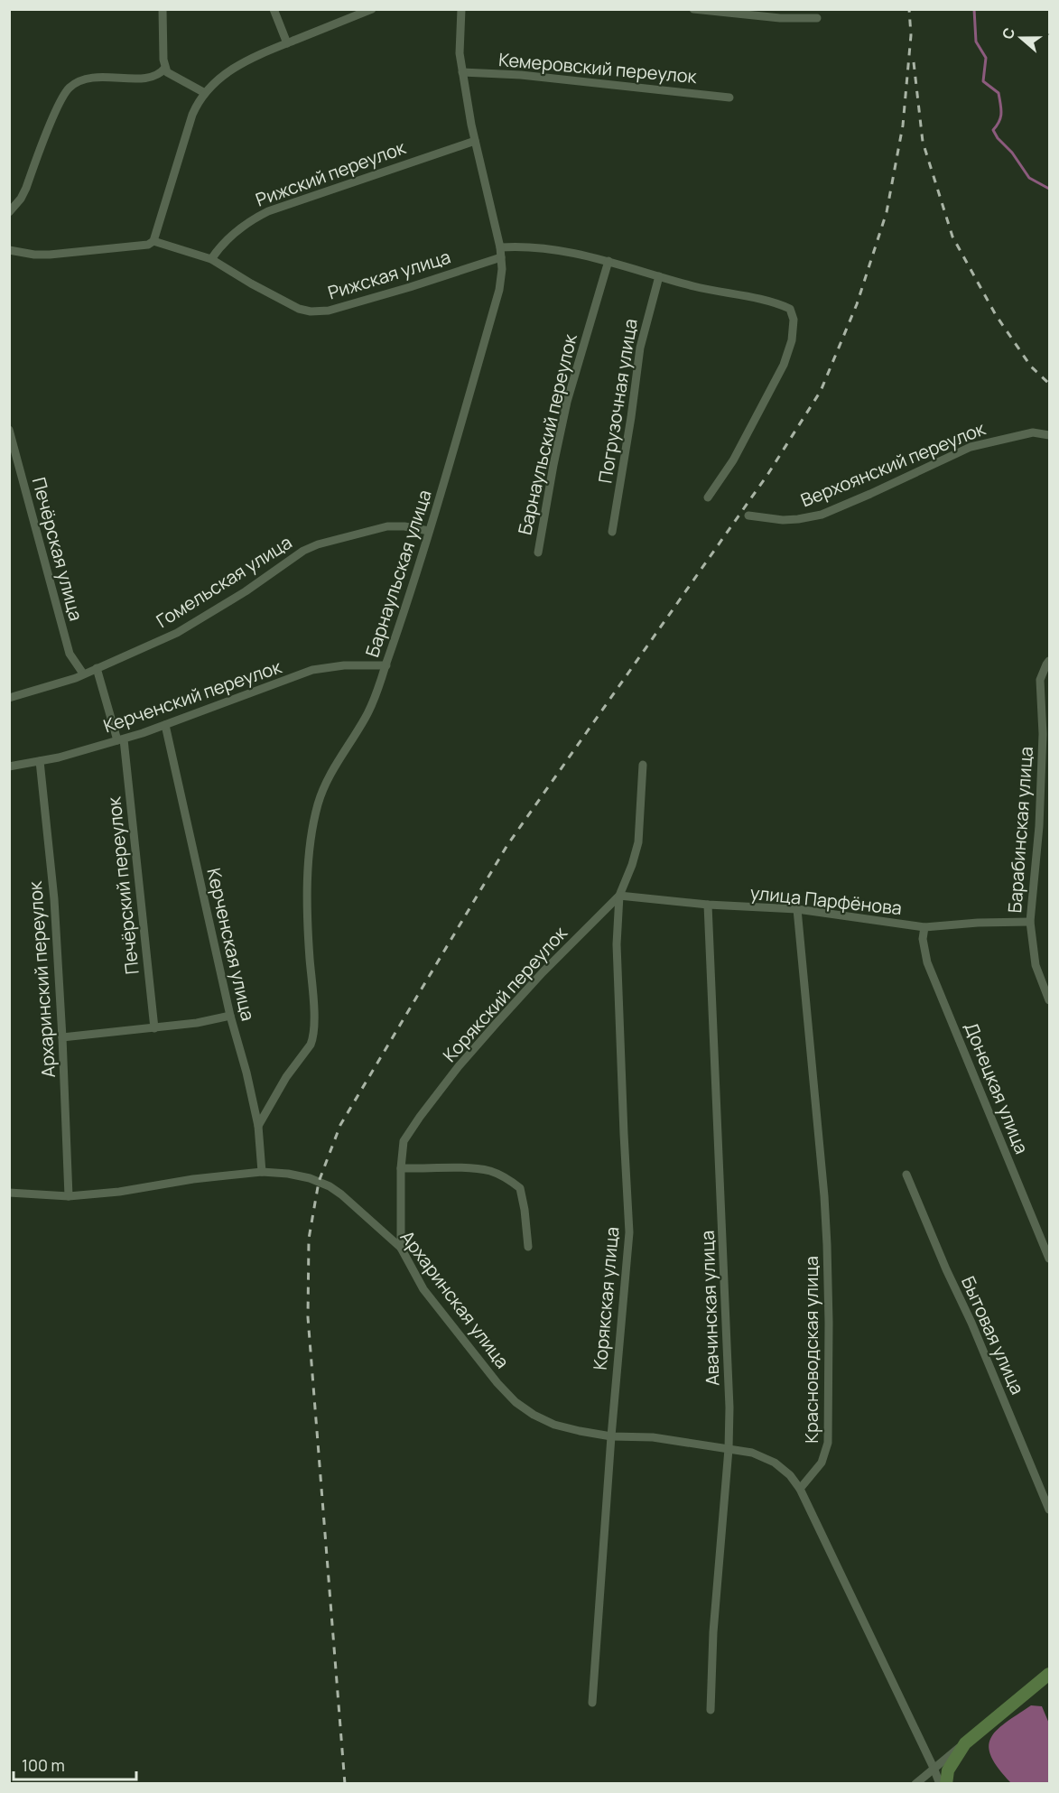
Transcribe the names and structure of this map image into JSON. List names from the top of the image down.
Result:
{
  "streets": {
    "street": [
      "Кемеровский переулок",
      "Рижский переулок",
      "Рижская улица",
      "Погрузочная улица",
      "Барнаульский переулок",
      "Верхоянский переулок",
      "Печёрская улица",
      "Барнаульская улица",
      "Гомельская улица",
      "Керченский переулок",
      "Барабинская улица",
      "Печёрский переулок",
      "улица Парфёнова",
      "Керченская улица",
      "Архаринский переулок",
      "Корякский переулок",
      "Донецкая улица",
      "Корякская улица",
      "Архаринская улица",
      "Авачинская улица",
      "Бытовая улица",
      "Красноводская улица"
    ]
  },
  "crossings": [
    ["Кемеровский переулок", "Барнаульская улица"],
    ["Рижский переулок", "Рижская улица"],
    ["Рижский переулок", "Барнаульская улица"],
    ["Рижская улица", "Барнаульская улица"],
    ["Печёрская улица", "Гомельская улица"],
    ["Барнаульская улица", "Гомельская улица"],
    ["Барнаульская улица", "Керченский переулок"],
    ["Барнаульская улица", "Керченская улица"],
    ["Гомельская улица", "Печёрский переулок"],
    ["Керченский переулок", "Печёрский переулок"],
    ["Керченский переулок", "Керченская улица"],
    ["Керченский переулок", "Архаринский переулок"],
    ["Барабинская улица", "улица Парфёнова"],
    ["улица Парфёнова", "Корякский переулок"],
    ["улица Парфёнова", "Донецкая улица"],
    ["улица Парфёнова", "Корякская улица"],
    ["улица Парфёнова", "Авачинская улица"],
    ["улица Парфёнова", "Красноводская улица"],
    ["Керченская улица", "Архаринская улица"],
    ["Архаринский переулок", "Архаринская улица"],
    ["Корякский переулок", "Корякская улица"],
    ["Корякский переулок", "Архаринская улица"],
    ["Корякская улица", "Архаринская улица"],
    ["Архаринская улица", "Авачинская улица"],
    ["Архаринская улица", "Красноводская улица"]
  ],
  "scale_bar": "100 m",
  "north": "left"
}
